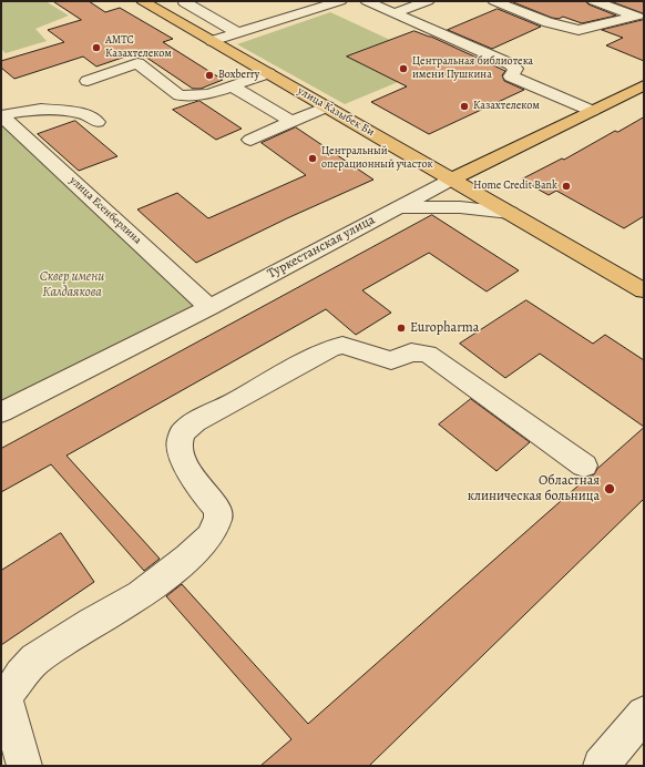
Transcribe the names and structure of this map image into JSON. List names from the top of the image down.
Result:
{
  "streets": {
    "main road": ["улица Казыбек Би", "Туркестанская улица"],
    "street": ["улица Есенберлина"]
  },
  "crossings": [
    ["улица Казыбек Би", "Туркестанская улица"],
    ["улица Есенберлина", "Туркестанская улица"]
  ],
  "parks": ["Сквер имени Калдаякова"],
  "places": [
    "АМТС Казахтелеком",
    "Центральная библиотека имени Пушкина",
    "Boxberry",
    "Казахтелеком",
    "Центральный операционный участок",
    "Home Credit Bank",
    "Europharma",
    "Областная клиническая больница"
  ]
}
